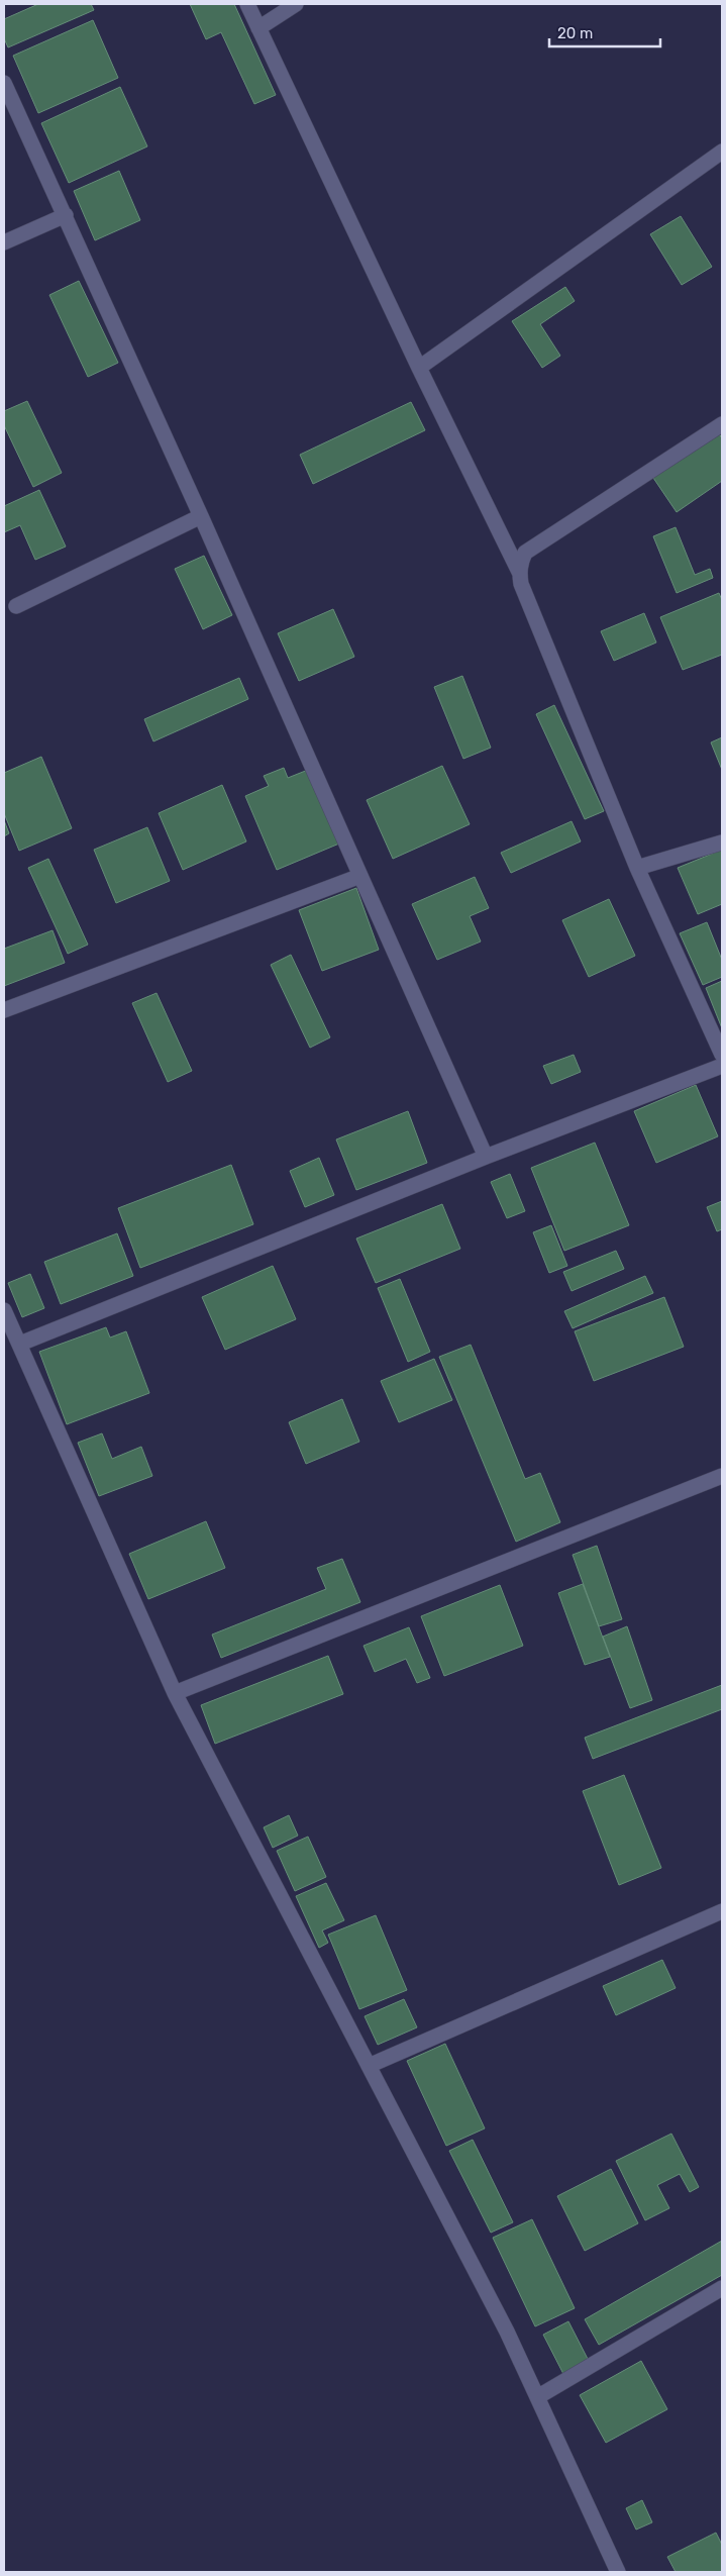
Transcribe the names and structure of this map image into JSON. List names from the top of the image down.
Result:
{
  "scale_bar": "20 m"
}
